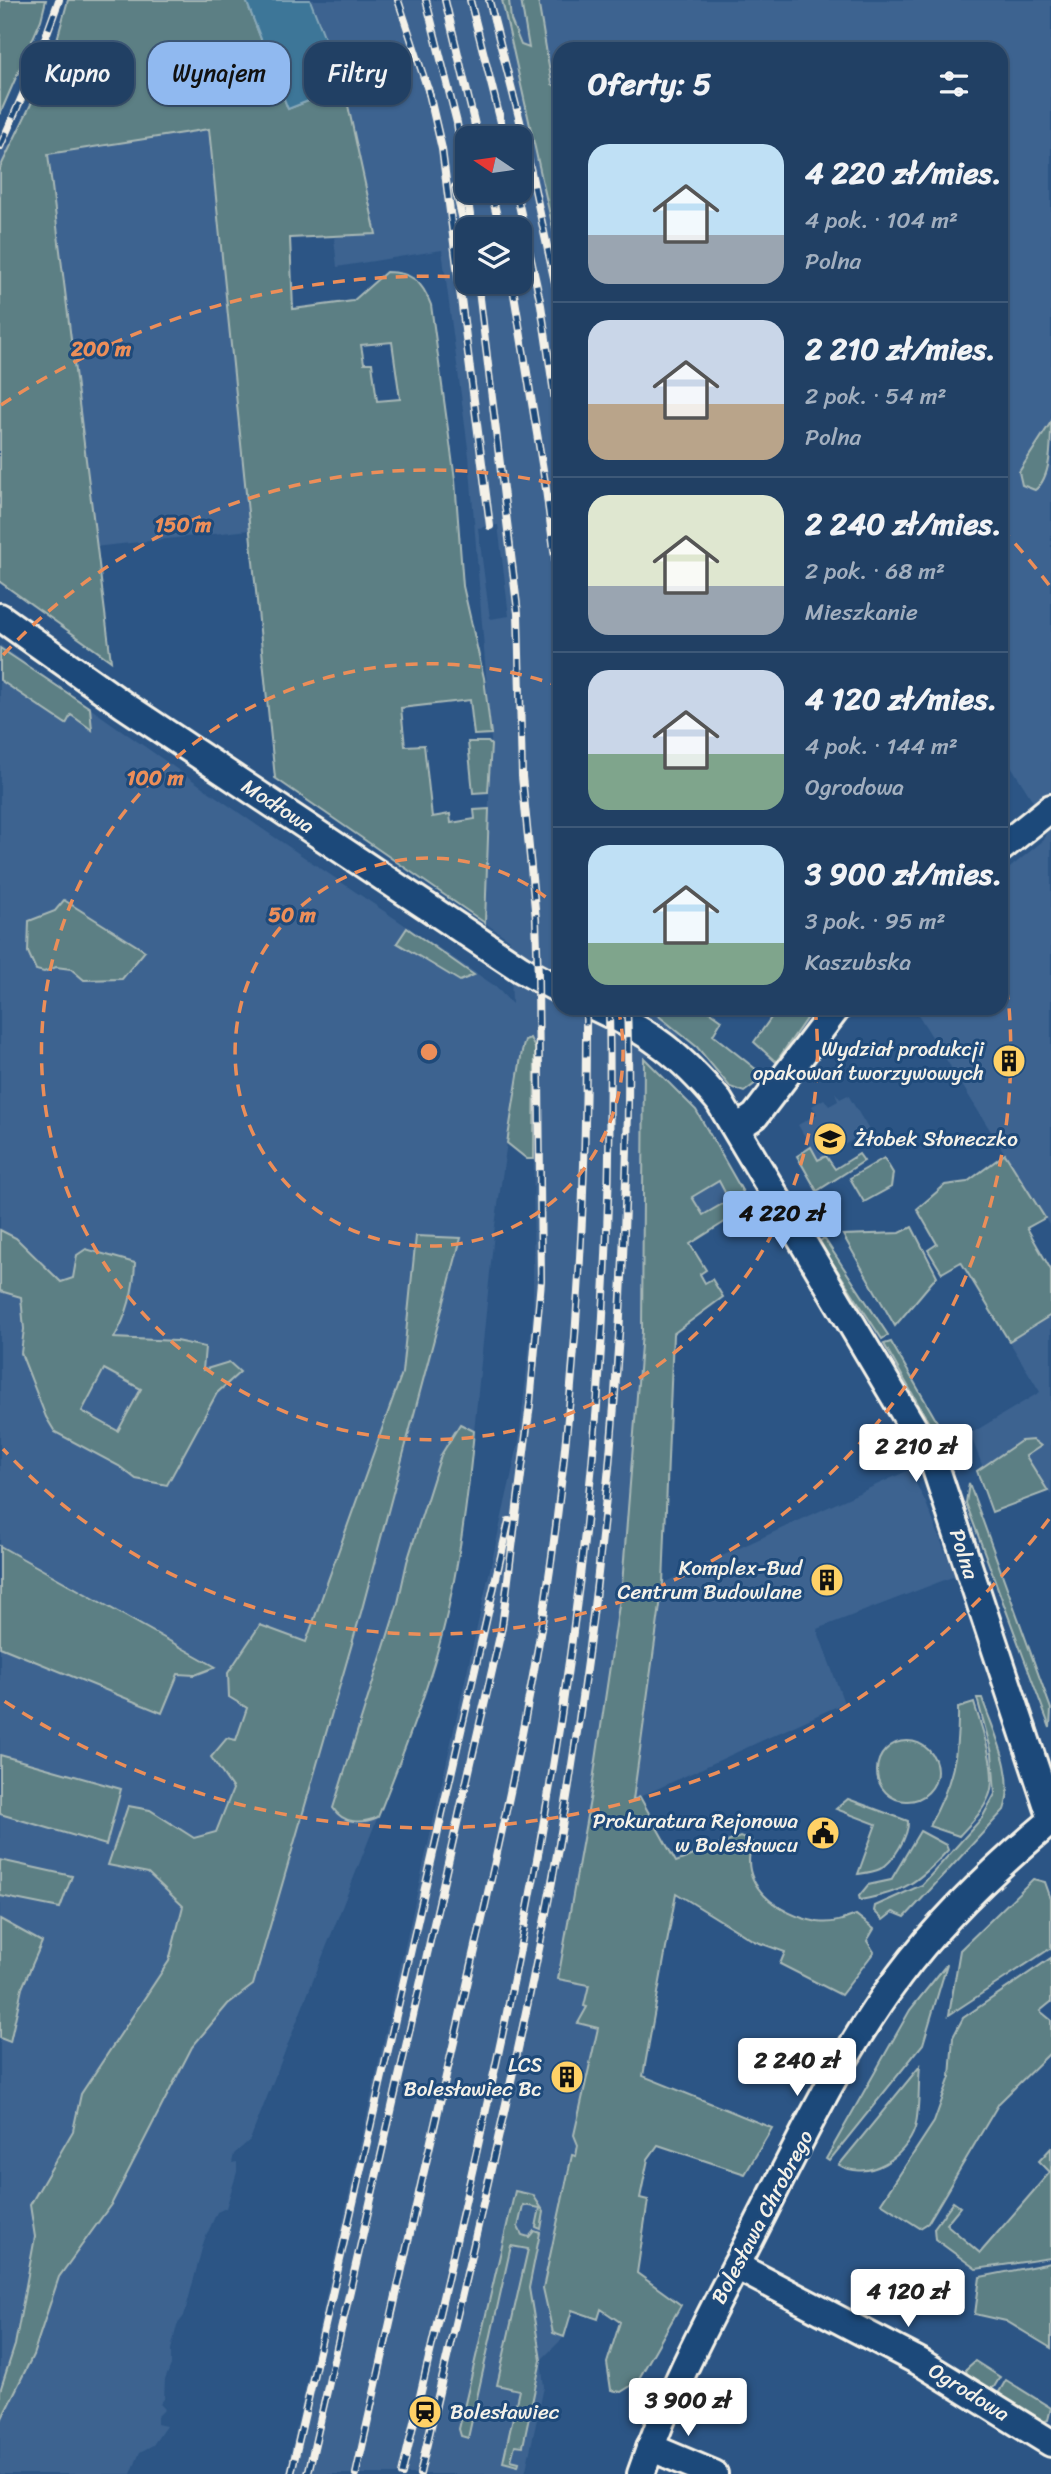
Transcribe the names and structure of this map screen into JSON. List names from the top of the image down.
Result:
{
  "streets": {
    "street": [
      "Modłowa",
      "Polna",
      "Bolesława Chrobrego",
      "Ogrodowa"
    ]
  },
  "crossings": [
    ["Polna", "Bolesława Chrobrego"],
    ["Bolesława Chrobrego", "Ogrodowa"]
  ],
  "places": {
    "building": ["Wydział produkcji opakowań tworzywowych", "Komplex-Bud Centrum Budowlane", "LCS Bolesławiec Bc"],
    "school or university": ["Żłobek Słoneczko"],
    "public building": ["Prokuratura Rejonowa w Bolesławcu"],
    "station": ["Bolesławiec"]
  },
  "north": "left",
  "page": {
    "chip": ["Kupno", "Wynajem", "Filtry"],
    "heading": "Oferty: 5",
    "list": [
      {
        "name": "4 220 zł/mies.",
        "note": "4 pok. · 104 m² · Polna"
      },
      {
        "name": "2 210 zł/mies.",
        "note": "2 pok. · 54 m² · Polna"
      },
      {
        "name": "2 240 zł/mies.",
        "note": "2 pok. · 68 m² · Mieszkanie"
      },
      {
        "name": "4 120 zł/mies.",
        "note": "4 pok. · 144 m² · Ogrodowa"
      },
      {
        "name": "3 900 zł/mies.",
        "note": "3 pok. · 95 m² · Kaszubska"
      }
    ],
    "price": [
      "4 220 zł",
      "2 210 zł",
      "2 240 zł",
      "4 120 zł",
      "3 900 zł"
    ]
  },
  "rings": [
    "200 m",
    "150 m",
    "100 m",
    "50 m"
  ]
}
